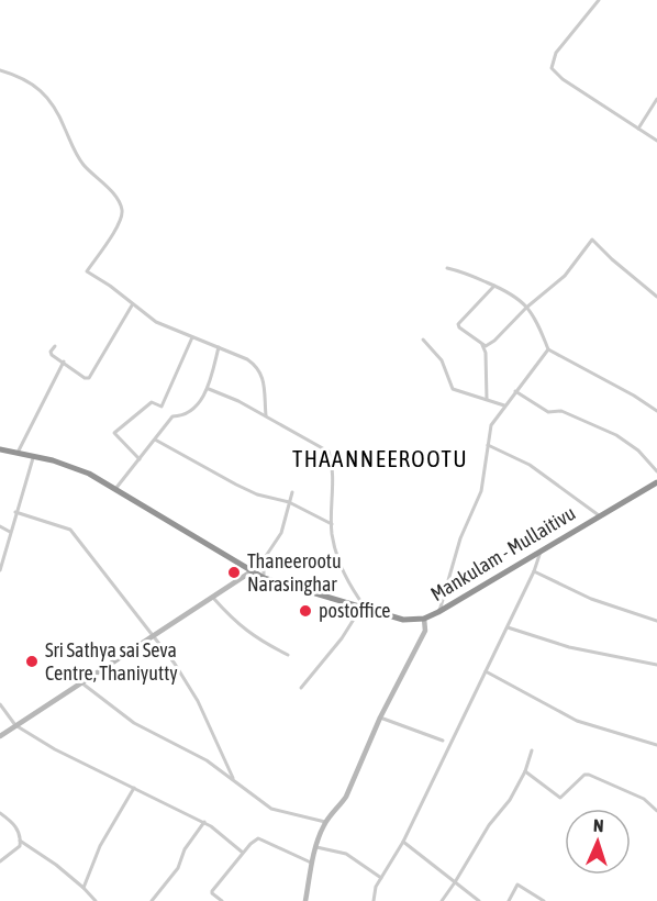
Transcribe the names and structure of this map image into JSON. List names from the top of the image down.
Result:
{
  "streets": {
    "highway": ["Mankulam - Mullaitivu"]
  },
  "districts": ["THAANNEEROOTU"],
  "places": ["Thaneerootu Narasinghar", "postoffice", "Sri Sathya sai Seva Centre, Thaniyutty"],
  "north": "top"
}
